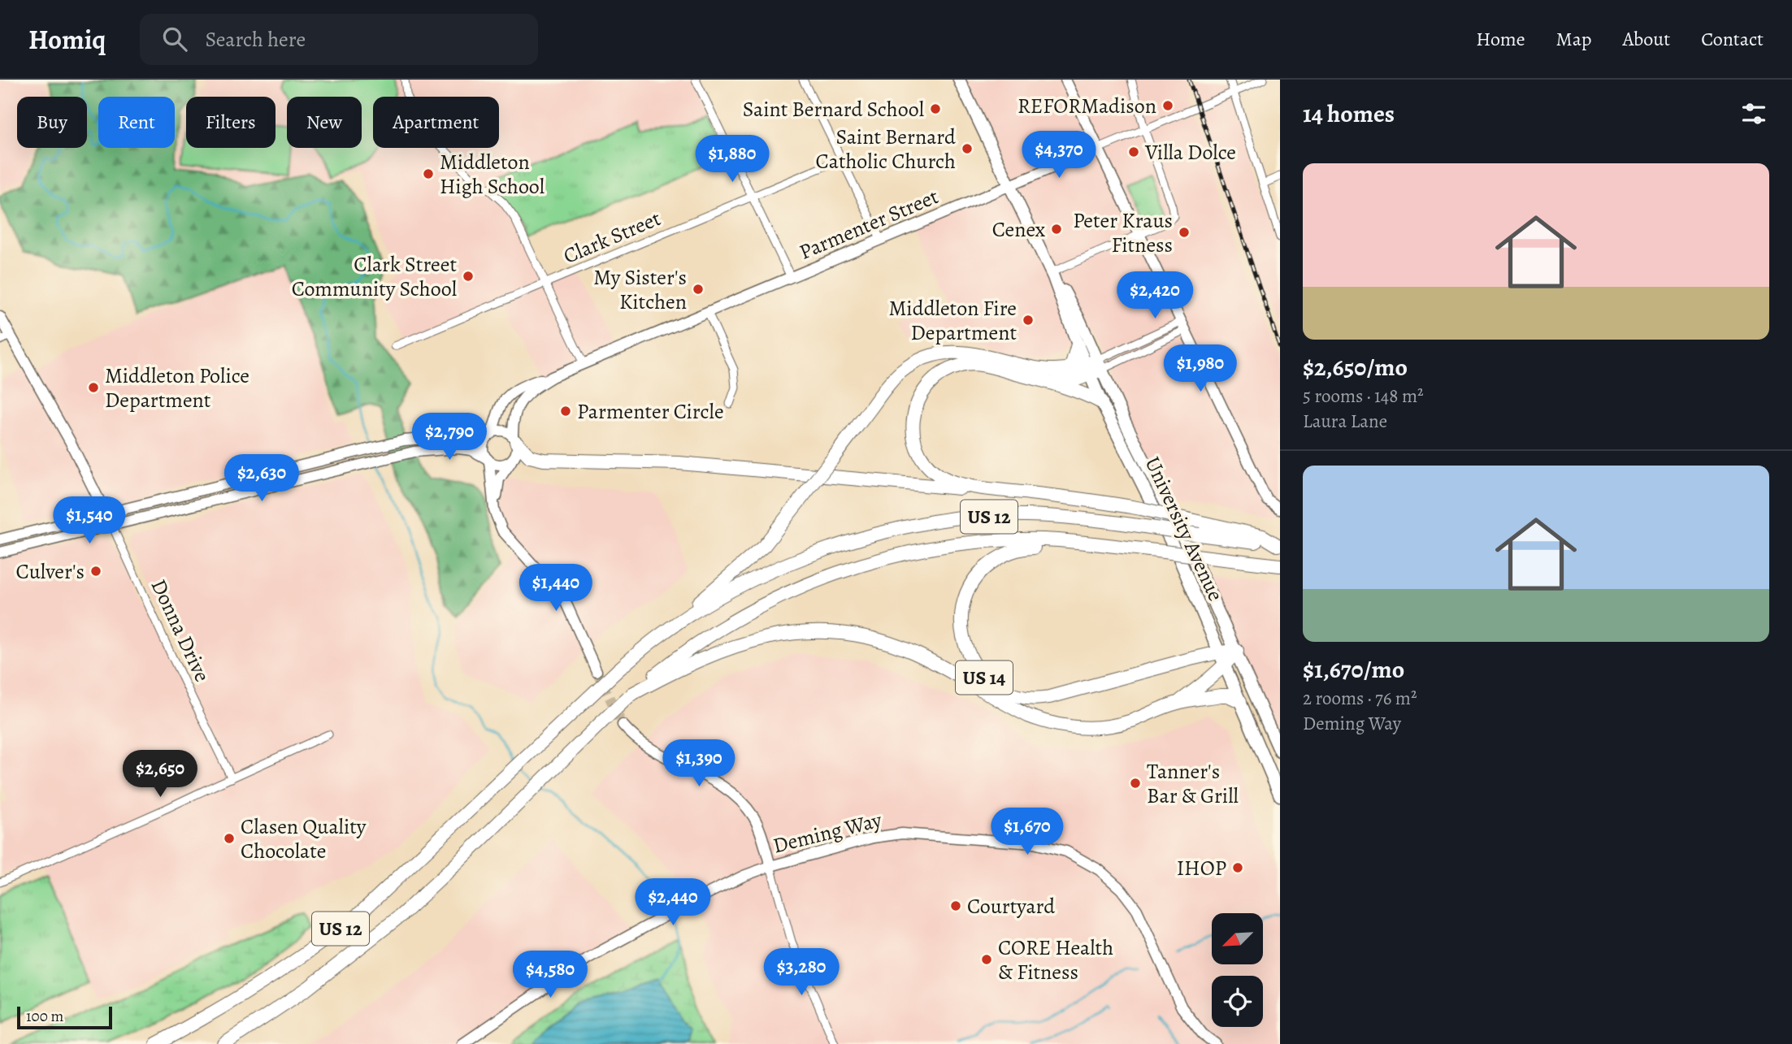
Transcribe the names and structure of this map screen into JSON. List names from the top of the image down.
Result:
{
  "streets": {
    "highway": ["US 12", "US 14"],
    "main road": ["University Avenue"],
    "street": [
      "Parmenter Street",
      "Clark Street",
      "Donna Drive",
      "Deming Way"
    ]
  },
  "crossings": [
    ["Parmenter Street", "University Avenue"],
    ["US 12", "US 14"],
    ["University Avenue", "US 14"]
  ],
  "places": [
    "REFORMadison",
    "Saint Bernard School",
    "Saint Bernard Catholic Church",
    "Villa Dolce",
    "Middleton High School",
    "Cenex",
    "Peter Kraus Fitness",
    "Clark Street Community School",
    "My Sister's Kitchen",
    "Middleton Fire Department",
    "Middleton Police Department",
    "Parmenter Circle",
    "Culver's",
    "Tanner's Bar & Grill",
    "Clasen Quality Chocolate",
    "IHOP",
    "Courtyard",
    "CORE Health & Fitness"
  ],
  "scale_bar": "100 m",
  "north": "bottom left",
  "page": {
    "header": "Homiq",
    "search": "Search here",
    "nav": [
      "Home",
      "Map",
      "About",
      "Contact"
    ],
    "heading": "14 homes",
    "chip": [
      "Buy",
      "Rent",
      "Filters",
      "New",
      "Apartment"
    ],
    "price": [
      "$4,370",
      "$1,880",
      "$2,420",
      "$1,980",
      "$2,790",
      "$2,630",
      "$1,540",
      "$1,440",
      "$1,390",
      "$2,650",
      "$1,670",
      "$2,440",
      "$3,280",
      "$4,580"
    ],
    "list": [
      {
        "name": "$2,650/mo",
        "note": "5 rooms · 148 m² · Laura Lane"
      },
      {
        "name": "$1,670/mo",
        "note": "2 rooms · 76 m² · Deming Way"
      }
    ],
    "scale": "100 m"
  }
}
